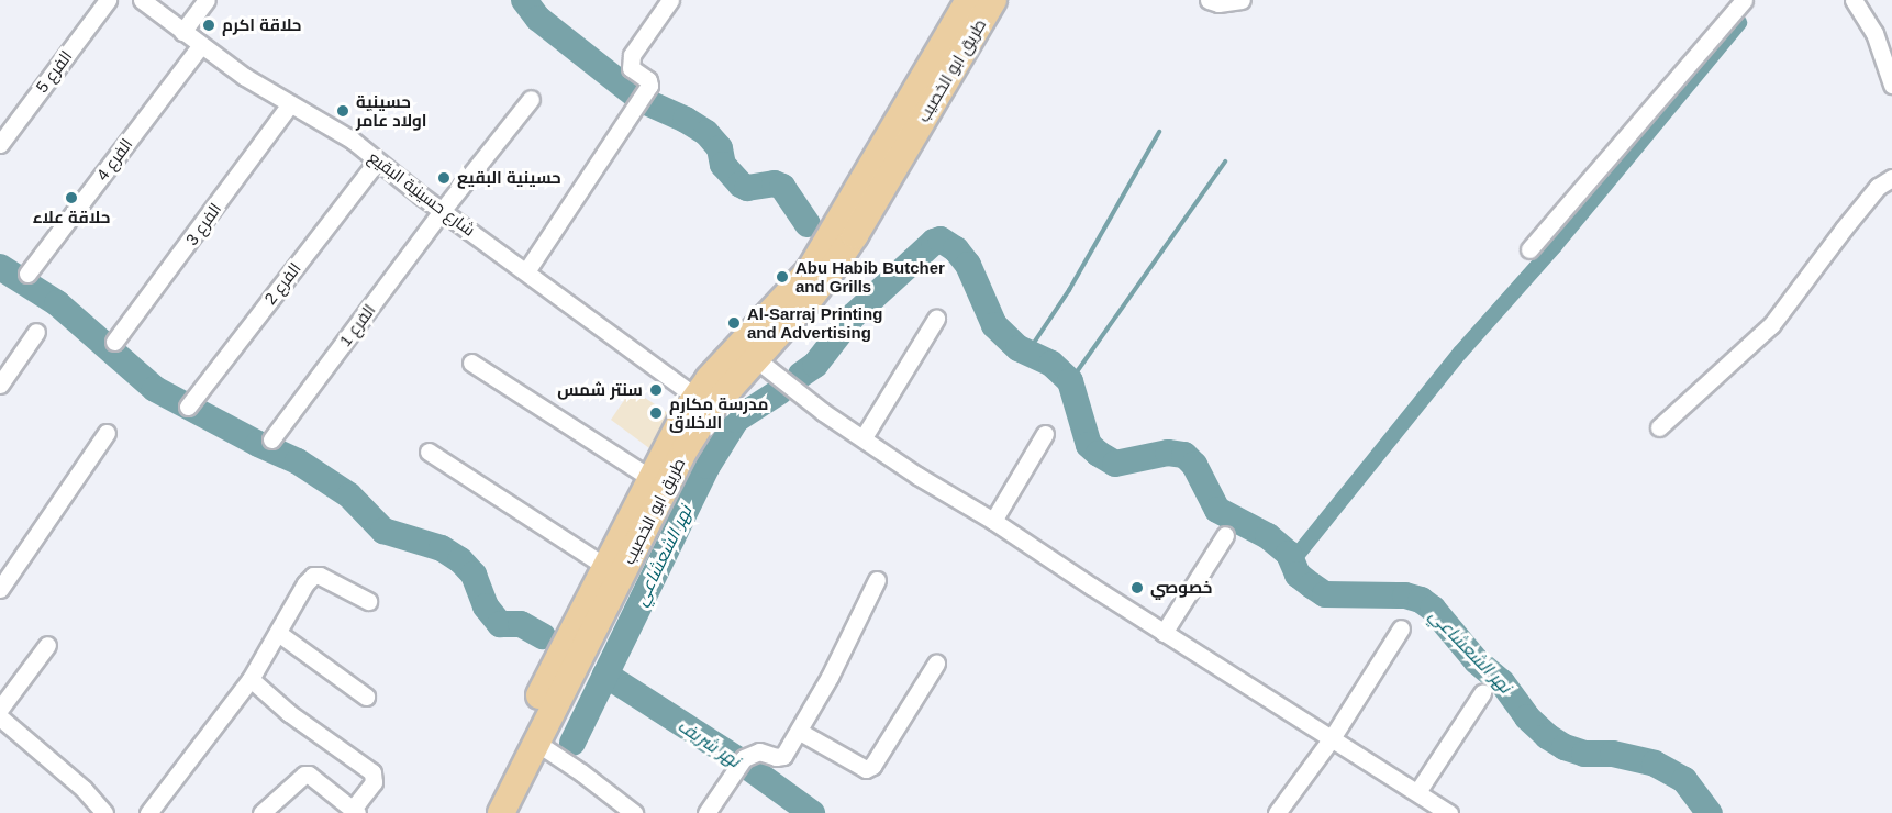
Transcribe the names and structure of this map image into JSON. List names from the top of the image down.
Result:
{
  "streets": {
    "main road": ["طريق ابو الخصيب"],
    "street": [
      "الفرع 5",
      "الفرع 4",
      "شارع حسينية البقيع",
      "الفرع 3",
      "الفرع 2",
      "الفرع 1"
    ]
  },
  "crossings": [
    ["طريق ابو الخصيب", "شارع حسينية البقيع"],
    ["الفرع 4", "شارع حسينية البقيع"],
    ["شارع حسينية البقيع", "الفرع 3"],
    ["شارع حسينية البقيع", "الفرع 2"],
    ["شارع حسينية البقيع", "الفرع 1"]
  ],
  "water": ["نهر الشعشاعي", "نهر شريف"],
  "places": [
    "حلاقة اكرم",
    "حسينية اولاد عامر",
    "حسينية البقيع",
    "حلاقة علاء",
    "Abu Habib Butcher and Grills",
    "Al-Sarraj Printing and Advertising",
    "سنتر شمس",
    "مدرسة مكارم الاخلاق",
    "خصوصي"
  ]
}
